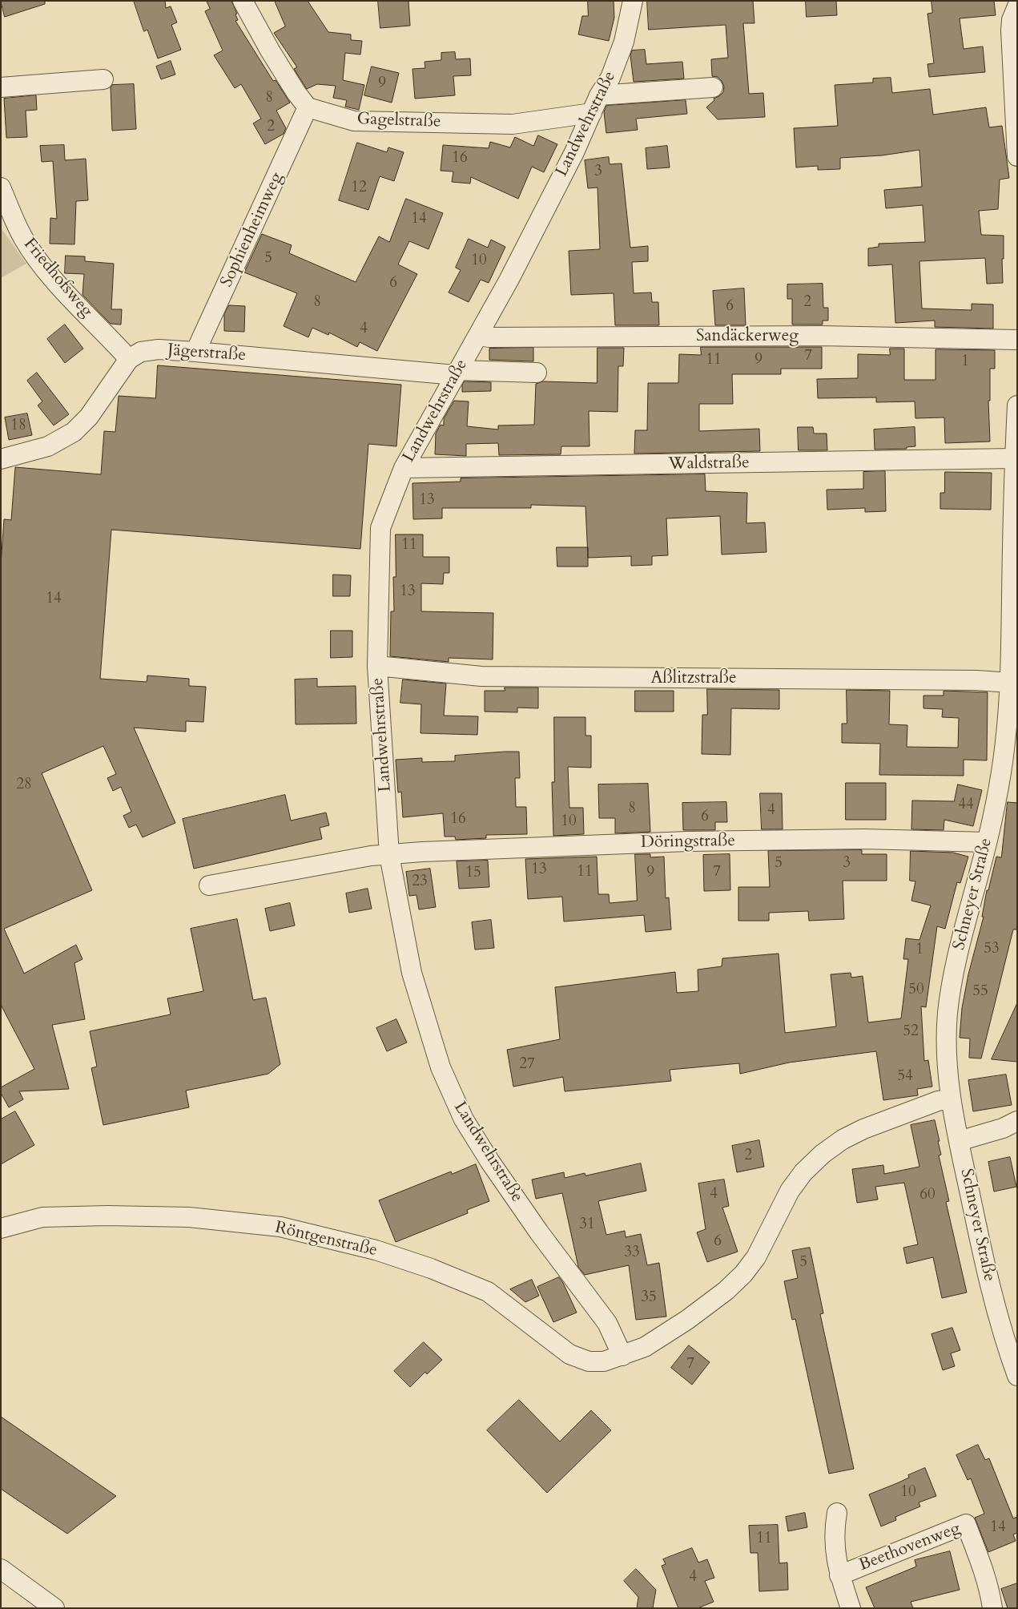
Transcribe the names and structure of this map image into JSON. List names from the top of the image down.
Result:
{
  "streets": {
    "street": [
      "Gagelstraße",
      "Landwehrstraße",
      "Sophienheimweg",
      "Friedhofsweg",
      "Sandäckerweg",
      "Jägerstraße",
      "Waldstraße",
      "Aßlitzstraße",
      "Döringstraße",
      "Schneyer Straße",
      "Röntgenstraße",
      "Beethovenweg"
    ]
  },
  "crossings": [
    ["Gagelstraße", "Landwehrstraße"],
    ["Gagelstraße", "Sophienheimweg"],
    ["Landwehrstraße", "Sandäckerweg"],
    ["Landwehrstraße", "Jägerstraße"],
    ["Landwehrstraße", "Waldstraße"],
    ["Landwehrstraße", "Aßlitzstraße"],
    ["Landwehrstraße", "Döringstraße"],
    ["Landwehrstraße", "Röntgenstraße"],
    ["Sophienheimweg", "Jägerstraße"],
    ["Friedhofsweg", "Jägerstraße"],
    ["Waldstraße", "Schneyer Straße"],
    ["Aßlitzstraße", "Schneyer Straße"],
    ["Döringstraße", "Schneyer Straße"],
    ["Schneyer Straße", "Röntgenstraße"]
  ],
  "house_numbers": [
    "9",
    "8",
    "2",
    "16",
    "3",
    "12",
    "14",
    "5",
    "10",
    "6",
    "8",
    "2",
    "6",
    "4",
    "7",
    "11",
    "9",
    "1",
    "18",
    "13",
    "11",
    "13",
    "14",
    "28",
    "44",
    "8",
    "4",
    "6",
    "16",
    "10",
    "5",
    "3",
    "13",
    "11",
    "7",
    "15",
    "9",
    "23",
    "53",
    "1",
    "50",
    "55",
    "52",
    "27",
    "54",
    "2",
    "4",
    "60",
    "31",
    "6",
    "33",
    "5",
    "35",
    "7",
    "10",
    "14",
    "11",
    "4"
  ]
}
